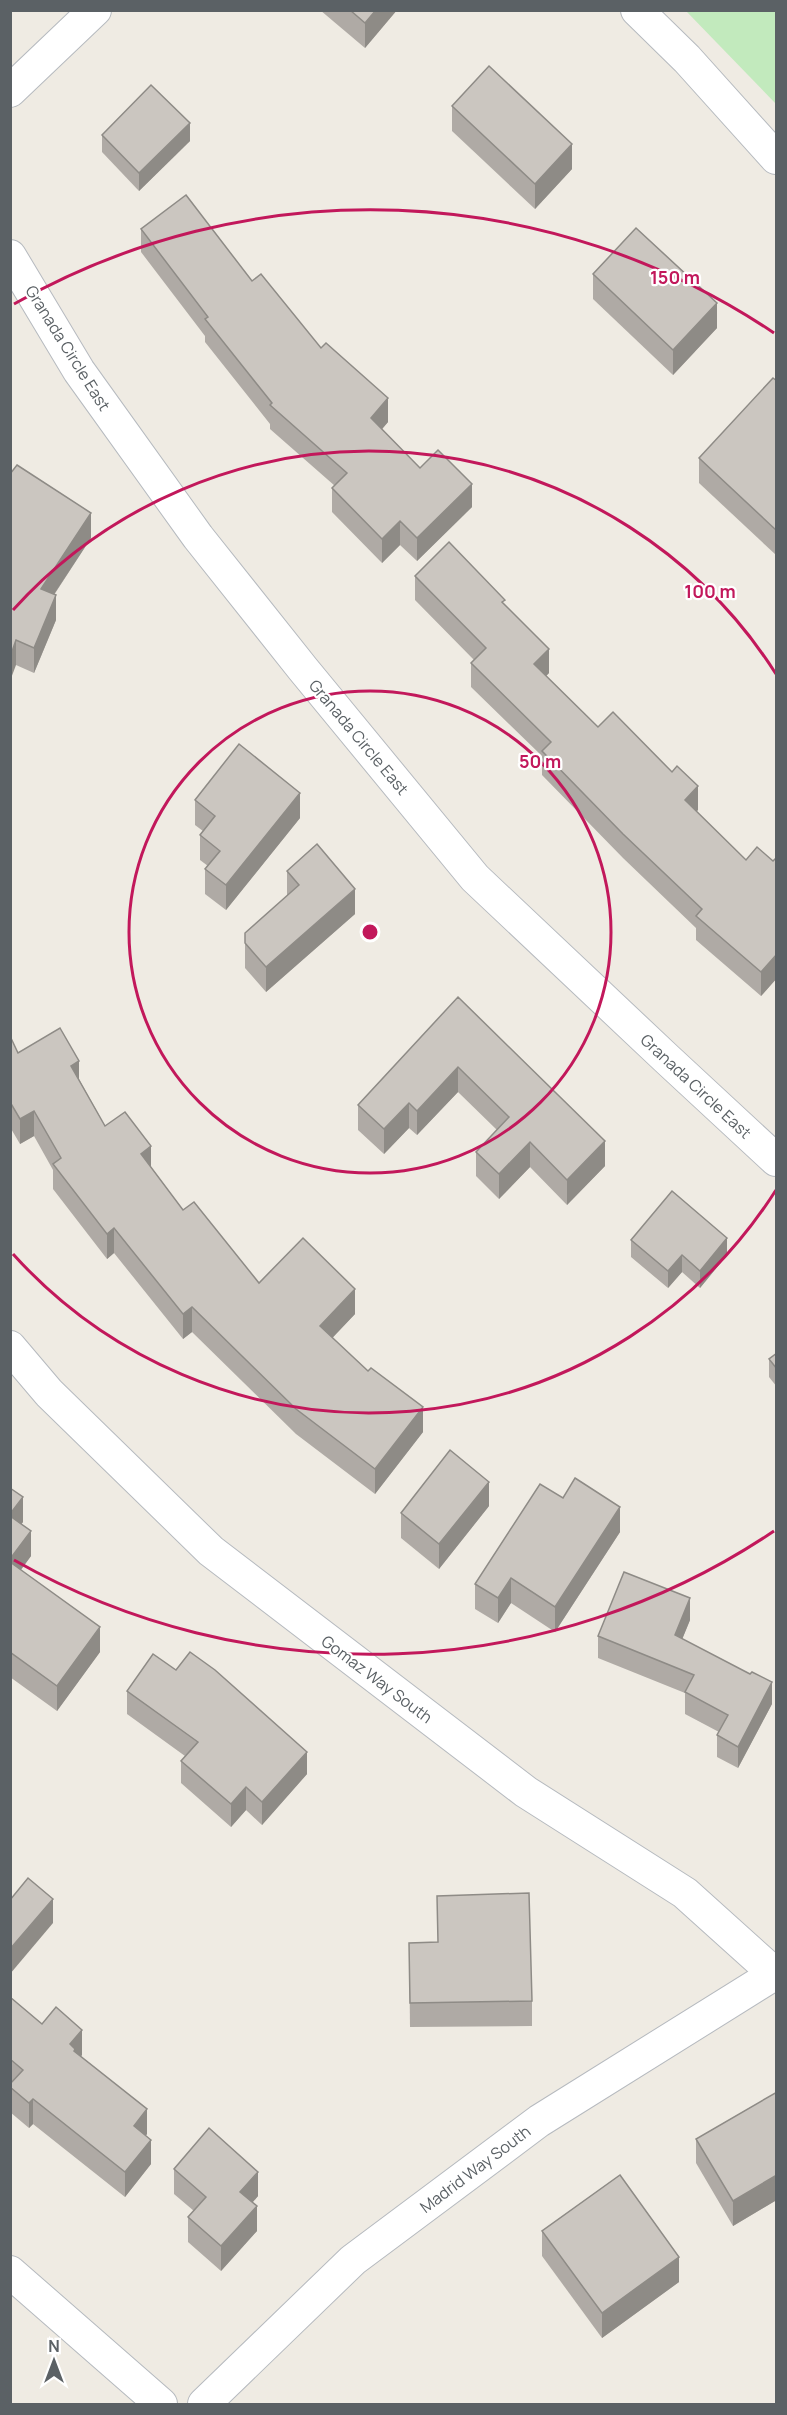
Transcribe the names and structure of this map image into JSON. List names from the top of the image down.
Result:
{
  "streets": {
    "street": ["Granada Circle East", "Gomaz Way South", "Madrid Way South"]
  },
  "crossings": [
    ["Gomaz Way South", "Madrid Way South"]
  ],
  "north": "top",
  "rings": ["150 m", "100 m", "50 m"]
}
